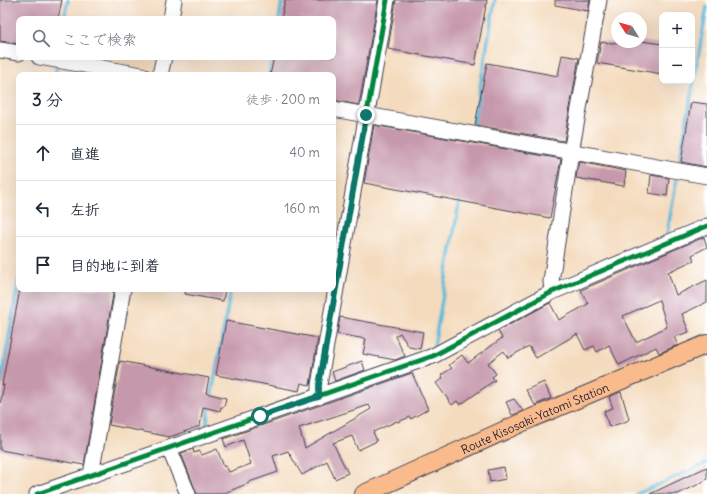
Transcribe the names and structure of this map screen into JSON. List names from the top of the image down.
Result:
{
  "streets": {
    "main road": ["Route Kisosaki-Yatomi Station"]
  },
  "north": "top left",
  "page": {
    "map_buttons": ["+", "−"],
    "search": "ここで検索",
    "heading": ["3 分", "徒歩 · 200 m"],
    "list": [
      ["直進", "40 m"],
      ["左折", "160 m"],
      "目的地に到着"
    ]
  }
}
